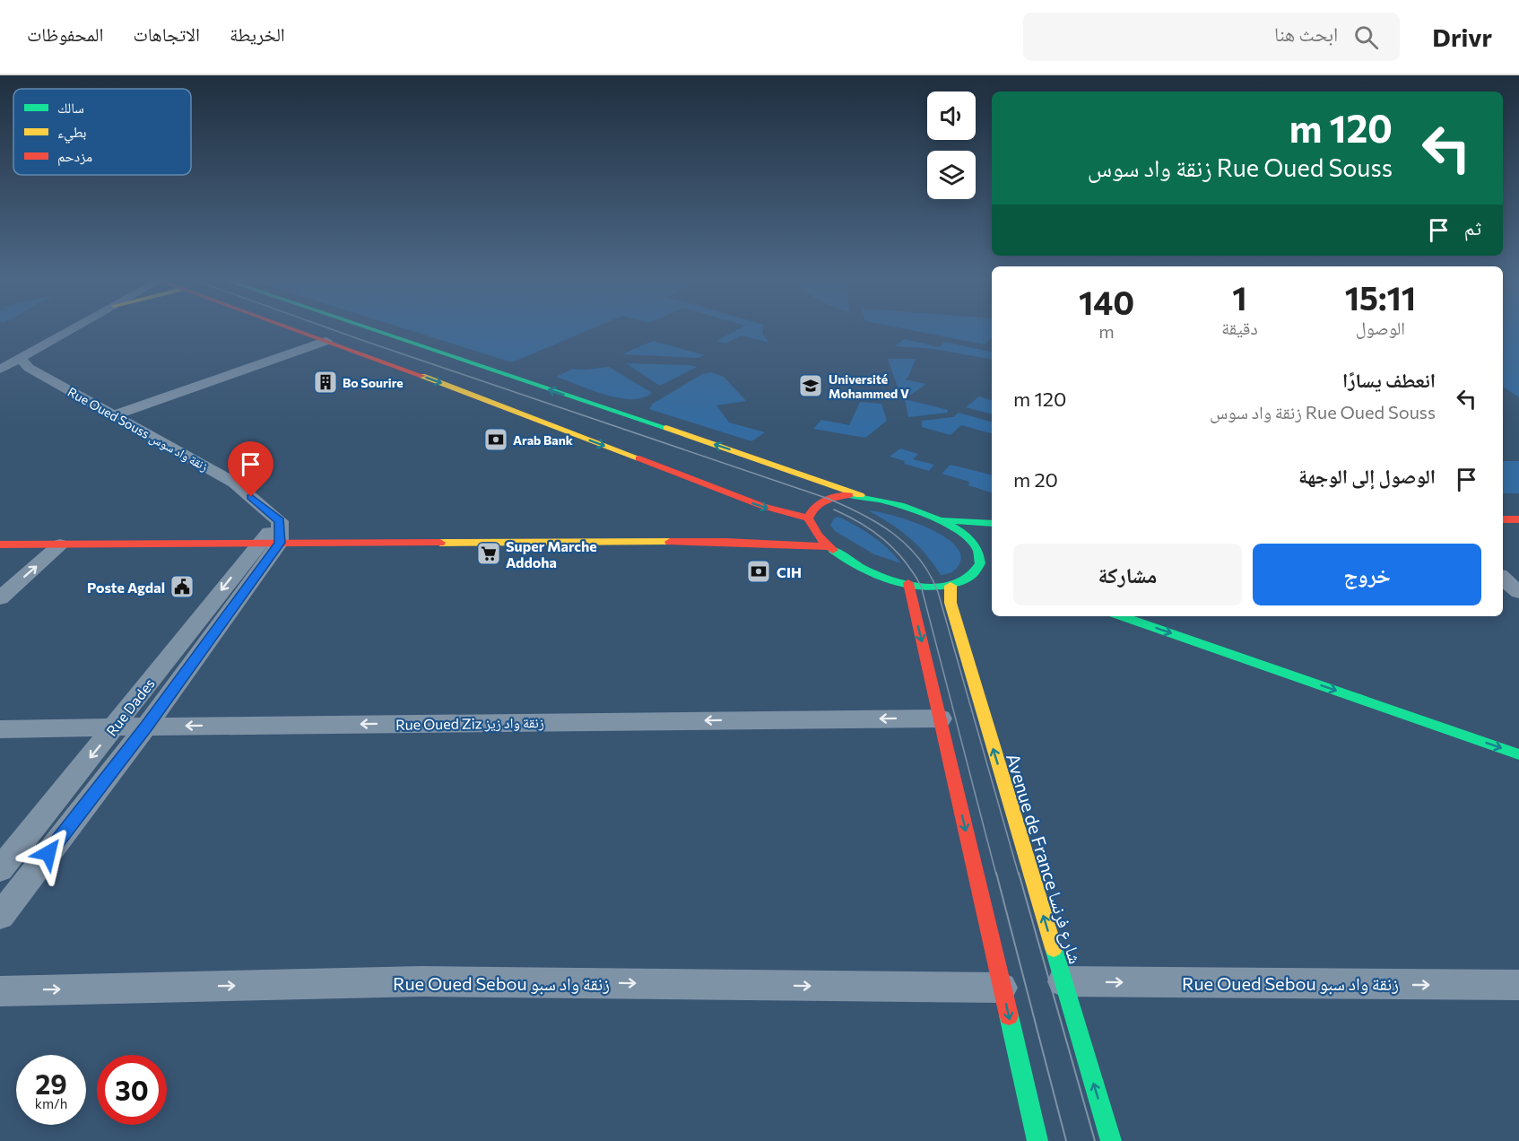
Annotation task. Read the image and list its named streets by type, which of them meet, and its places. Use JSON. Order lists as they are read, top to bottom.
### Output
{
  "streets": {
    "main road": ["Avenue de France شارع فرنسا"],
    "street": [
      "Rue Oued Souss زنقة واد سوس",
      "Rue Dades",
      "Rue Oued Ziz زنقة واد زيز",
      "Rue Oued Sebou زنقة واد سبو"
    ]
  },
  "crossings": [
    ["Rue Oued Souss زنقة واد سوس", "Rue Dades"],
    ["Rue Dades", "Rue Oued Ziz زنقة واد زيز"],
    ["Avenue de France شارع فرنسا", "Rue Oued Sebou زنقة واد سبو"]
  ],
  "one_way": ["Rue Oued Ziz زنقة واد زيز", "Rue Oued Sebou زنقة واد سبو"],
  "places": {
    "building": ["Bo Sourire"],
    "school or university": ["Université Mohammed V"],
    "bank": ["Arab Bank", "CIH"],
    "supermarket": ["Super Marche Addoha"],
    "public building": ["Poste Agdal"]
  },
  "legend": ["سالك", "بطيء", "مزدحم"],
  "page": {
    "header": "Drivr",
    "search": "ابحث هنا",
    "nav": ["الخريطة", "الاتجاهات", "المحفوظات"],
    "turn": ["120 m", "Rue Oued Souss زنقة واد سوس"],
    "then": "ثم",
    "eta": [
      "15:11",
      "الوصول",
      "1",
      "دقيقة",
      "140",
      "m"
    ],
    "list": [
      {
        "name": "انعطف يسارًا",
        "note": "Rue Oued Souss زنقة واد سوس",
        "value": "120 m"
      },
      {
        "name": "الوصول إلى الوجهة",
        "value": "20 m"
      }
    ],
    "buttons": ["خروج", "مشاركة"],
    "speed": "29 km/h",
    "limit": "30"
  }
}
